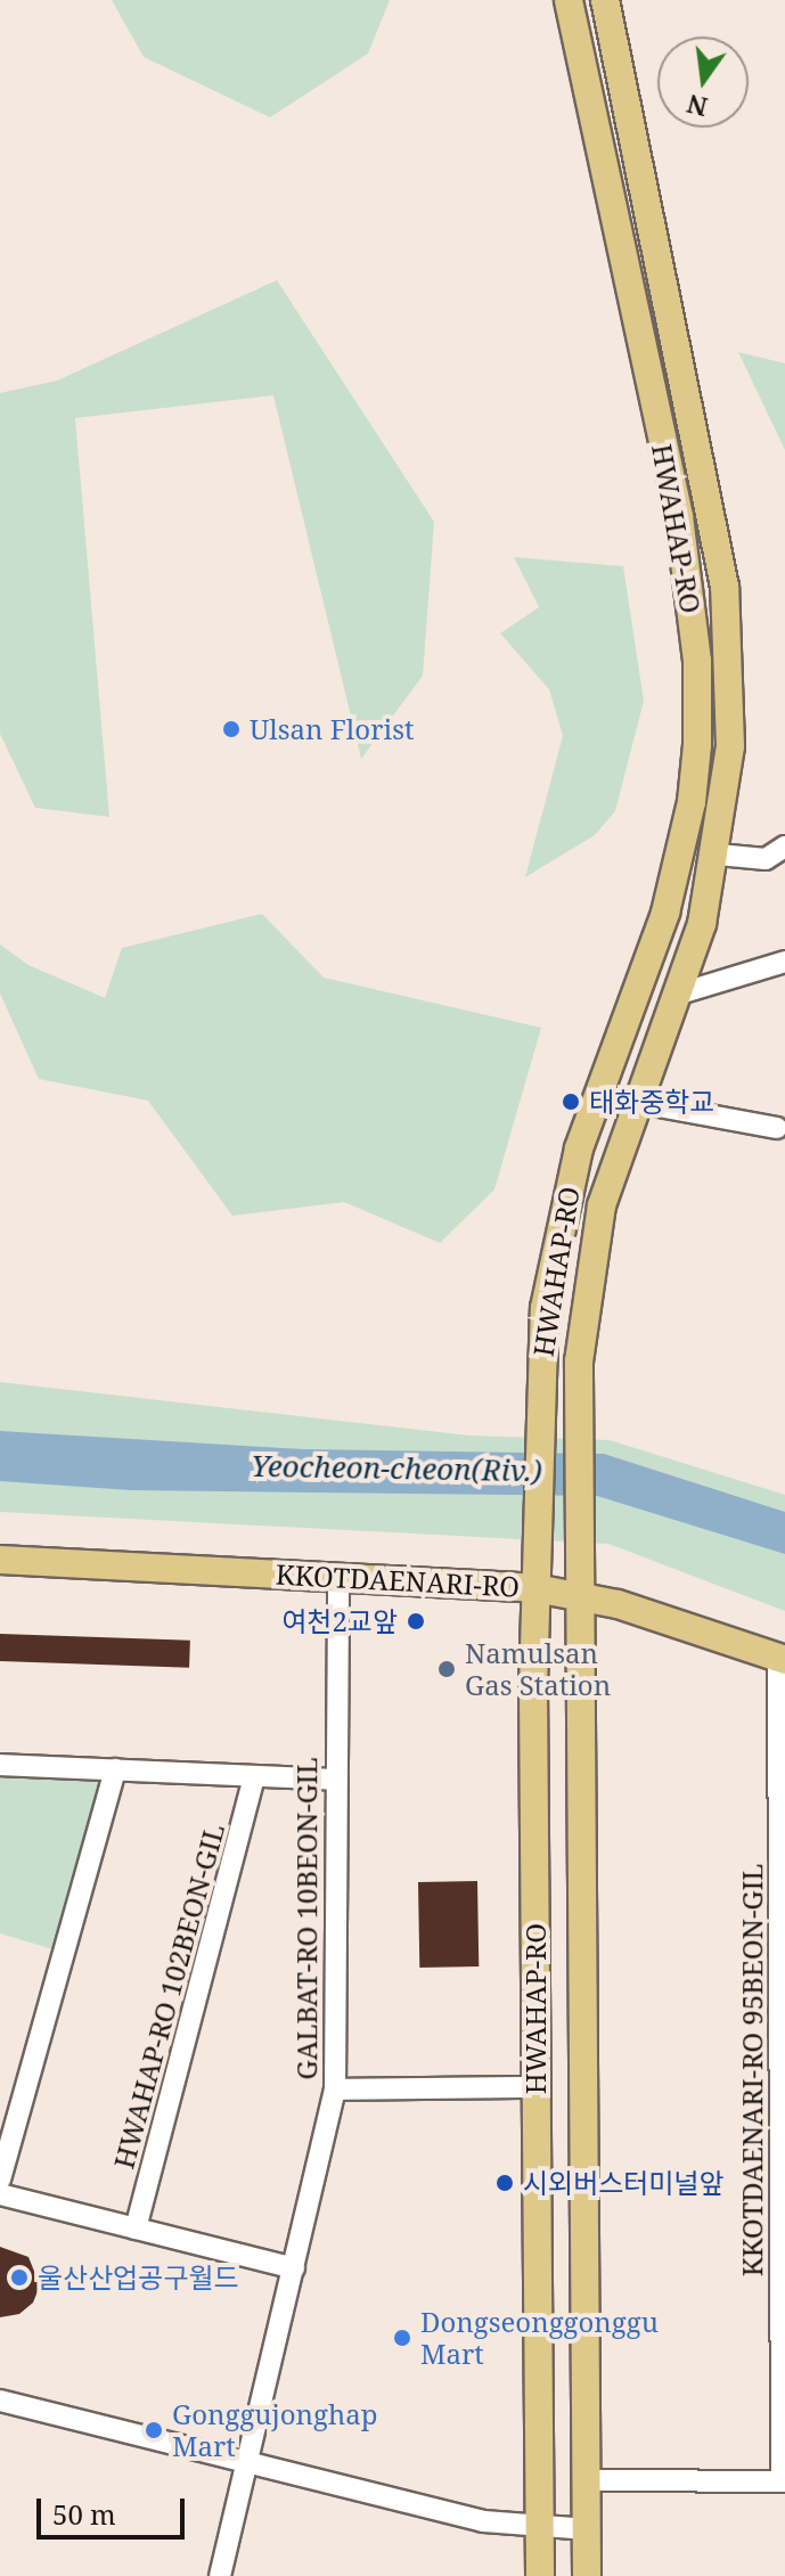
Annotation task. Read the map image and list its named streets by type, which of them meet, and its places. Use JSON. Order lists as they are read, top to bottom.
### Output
{
  "streets": {
    "main road": ["HWAHAP-RO", "KKOTDAENARI-RO"],
    "street": ["GALBAT-RO 10BEON-GIL", "HWAHAP-RO 102BEON-GIL", "KKOTDAENARI-RO 95BEON-GIL"]
  },
  "crossings": [
    ["HWAHAP-RO", "KKOTDAENARI-RO"],
    ["KKOTDAENARI-RO", "GALBAT-RO 10BEON-GIL"],
    ["KKOTDAENARI-RO", "KKOTDAENARI-RO 95BEON-GIL"]
  ],
  "water": ["Yeocheon-cheon(Riv.)"],
  "places": [
    "Ulsan Florist",
    "태화중학교",
    "여천2교앞",
    "Namulsan Gas Station",
    "시외버스터미널앞",
    "울산산업공구월드",
    "Dongseonggonggu Mart",
    "Gonggujonghap Mart"
  ],
  "scale_bar": "50 m",
  "north": "bottom"
}
